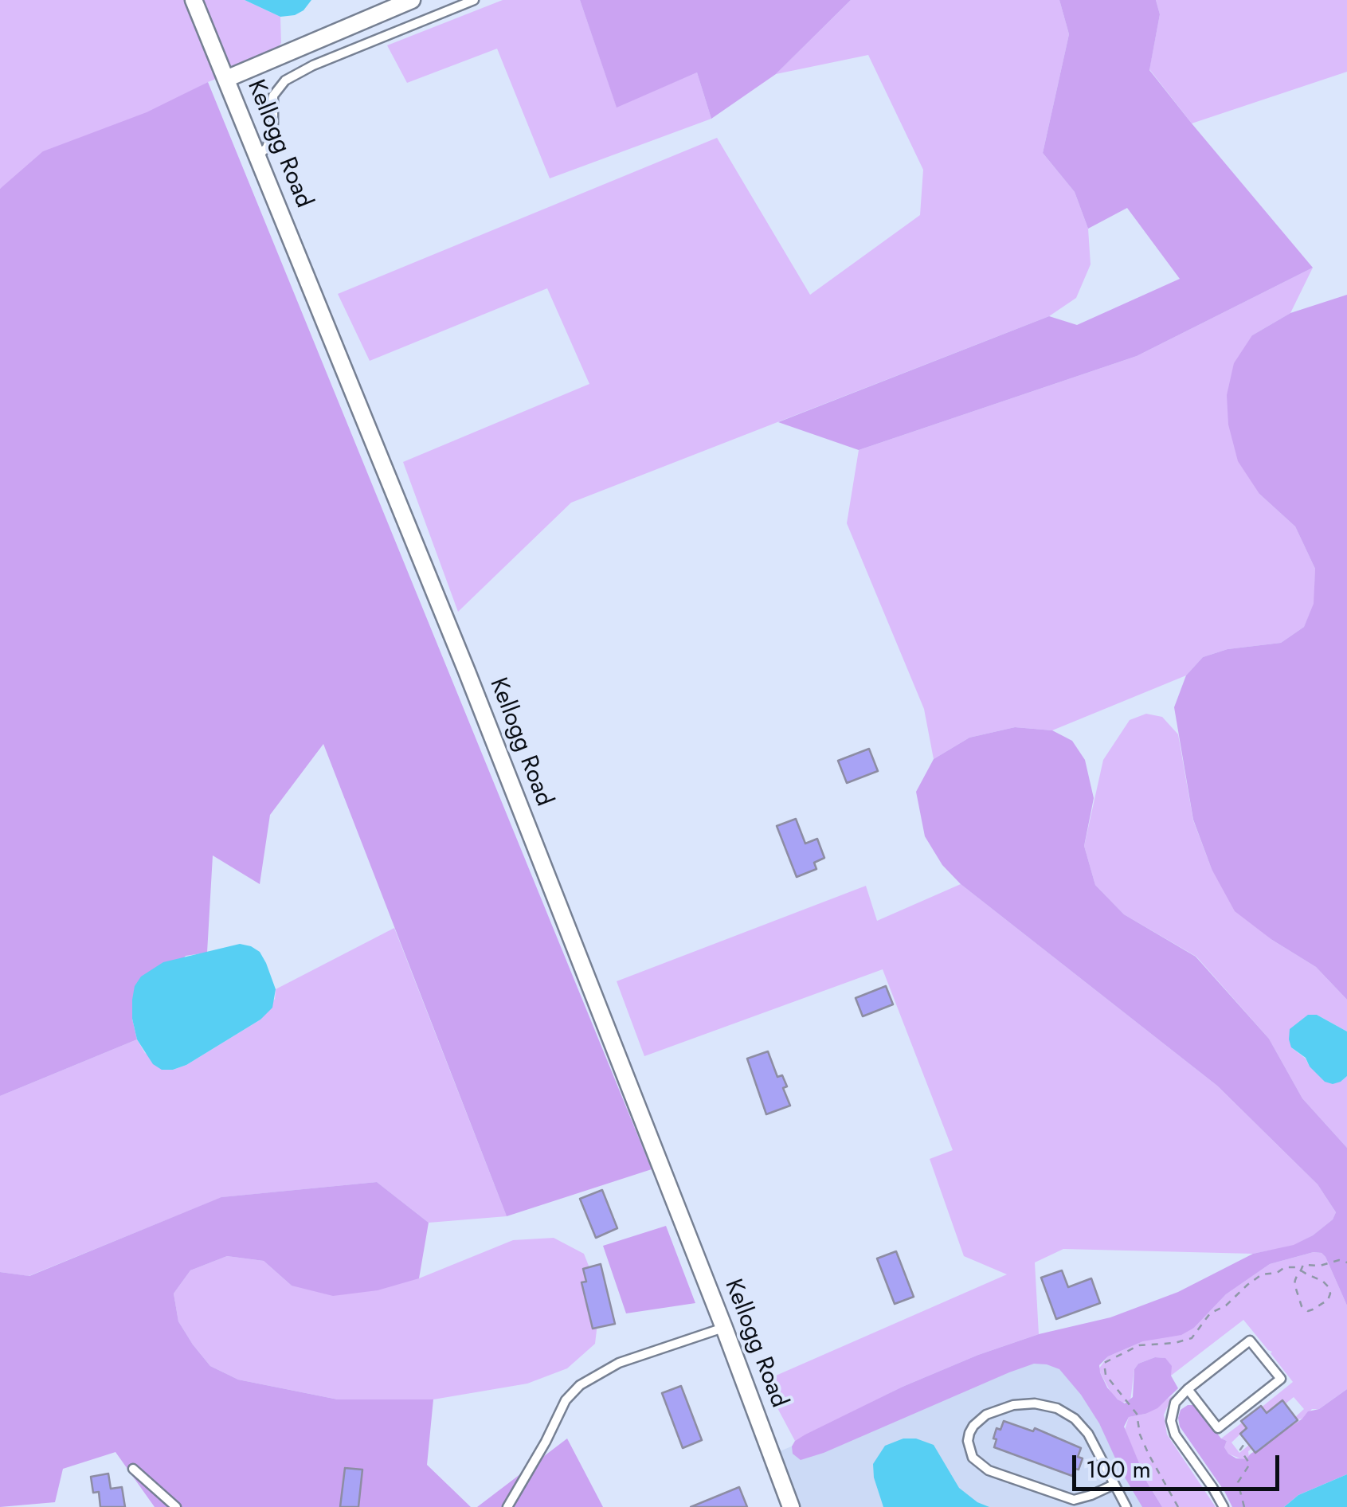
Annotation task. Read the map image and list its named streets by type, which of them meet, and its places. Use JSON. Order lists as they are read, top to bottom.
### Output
{
  "streets": {
    "street": ["Kellogg Road"]
  },
  "scale_bar": "100 m"
}
